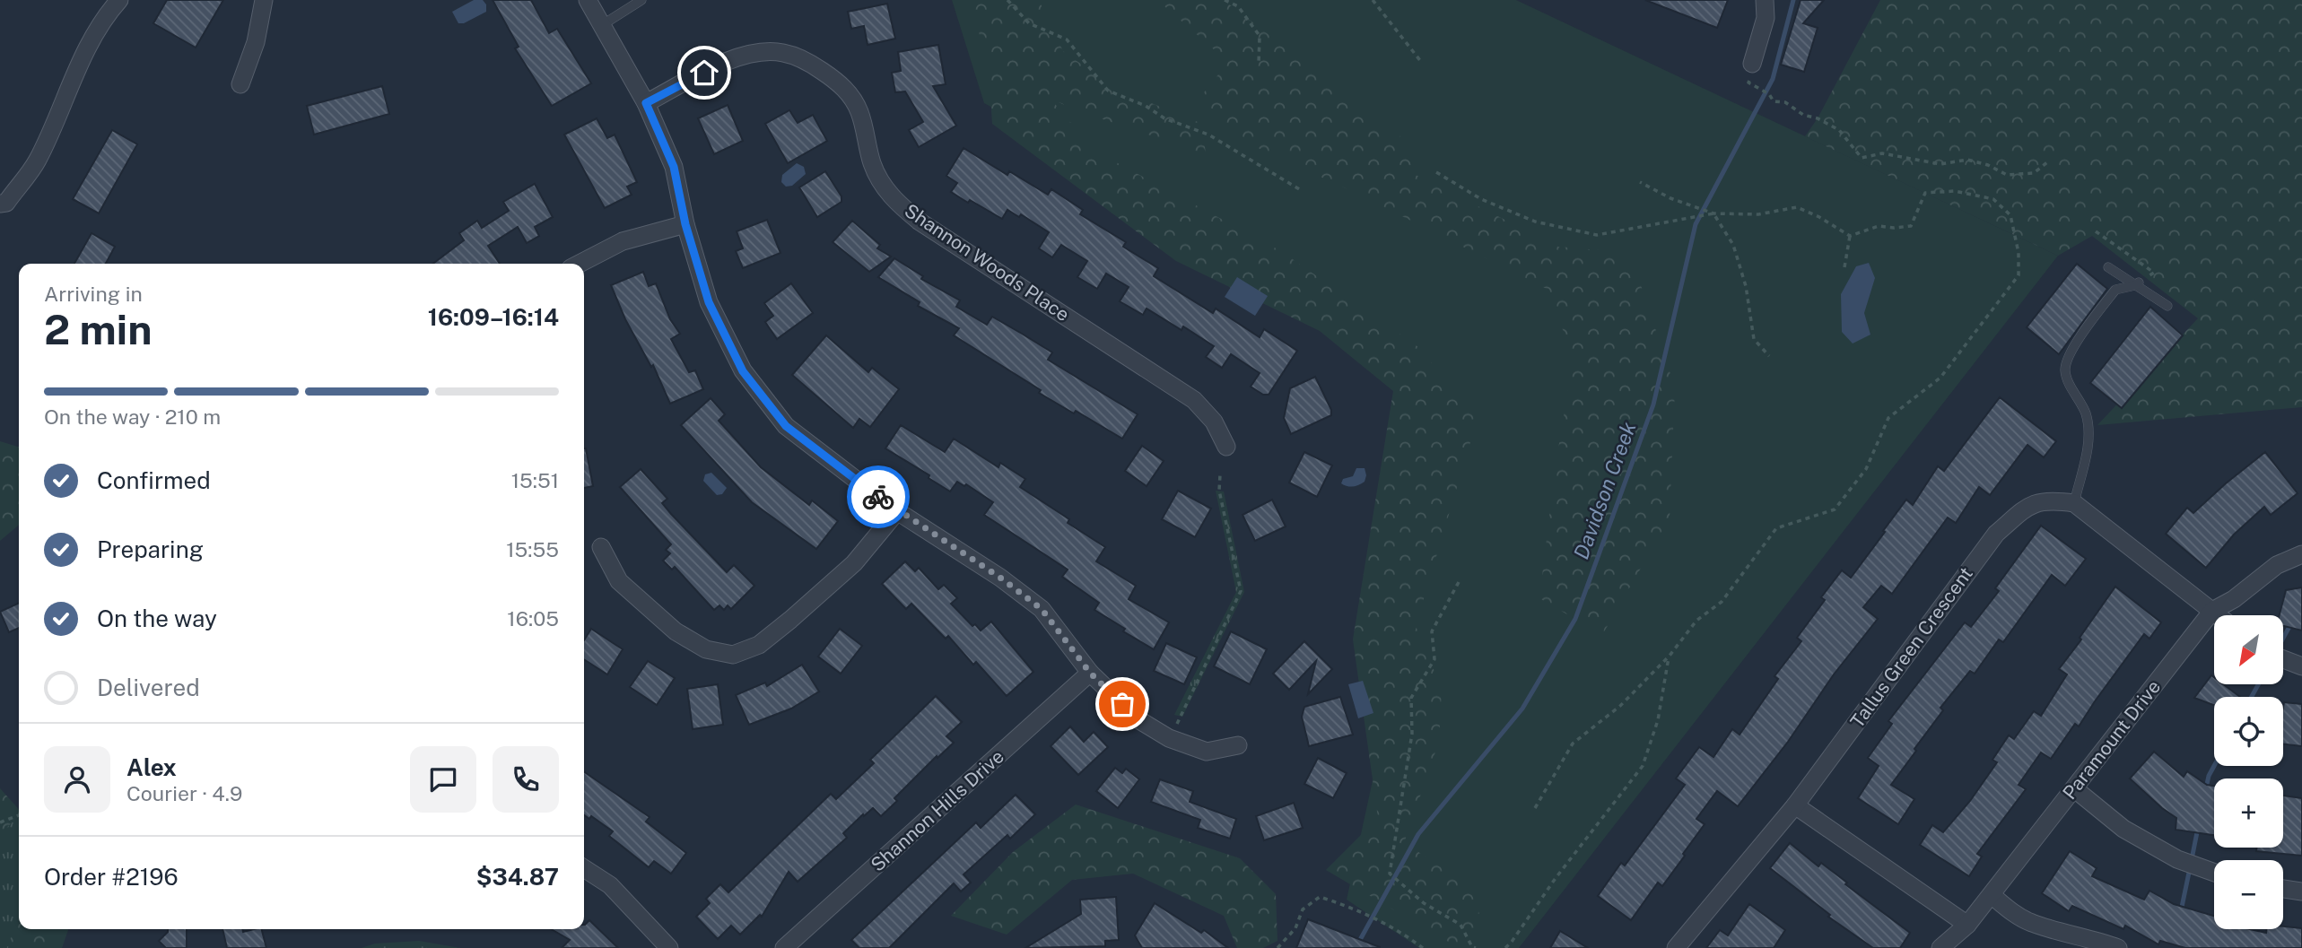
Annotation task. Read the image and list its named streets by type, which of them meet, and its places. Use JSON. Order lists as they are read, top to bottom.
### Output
{
  "streets": {
    "street": [
      "Shannon Woods Place",
      "Tallus Green Crescent",
      "Paramount Drive",
      "Shannon Hills Drive"
    ]
  },
  "water": ["Davidson Creek"],
  "north": "bottom left",
  "page": {
    "heading": ["2 min", "Arriving in", "16:09–16:14"],
    "panel": [
      "Alex",
      "Courier · 4.9",
      "Order #2196",
      "$34.87"
    ],
    "bar": "On the way · 210 m",
    "list": [
      ["Confirmed", "15:51"],
      ["Preparing", "15:55"],
      ["On the way", "16:05"],
      "Delivered"
    ],
    "map_buttons": ["+", "−"]
  }
}
